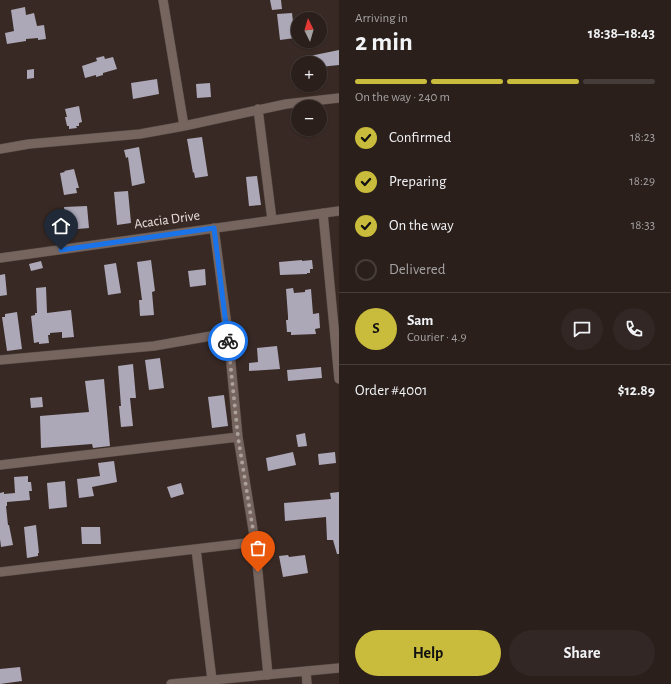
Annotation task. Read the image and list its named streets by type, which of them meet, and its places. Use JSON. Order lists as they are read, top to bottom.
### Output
{
  "streets": {
    "street": ["Acacia Drive"]
  },
  "north": "top",
  "page": {
    "heading": ["2 min", "Arriving in", "18:38–18:43"],
    "panel": [
      "Sam",
      "Courier · 4.9",
      "Order #4001",
      "$12.89"
    ],
    "map_buttons": ["+", "−"],
    "bar": "On the way · 240 m",
    "list": [
      ["Confirmed", "18:23"],
      ["Preparing", "18:29"],
      ["On the way", "18:33"],
      "Delivered"
    ],
    "round": "S",
    "buttons": ["Help", "Share"]
  }
}
